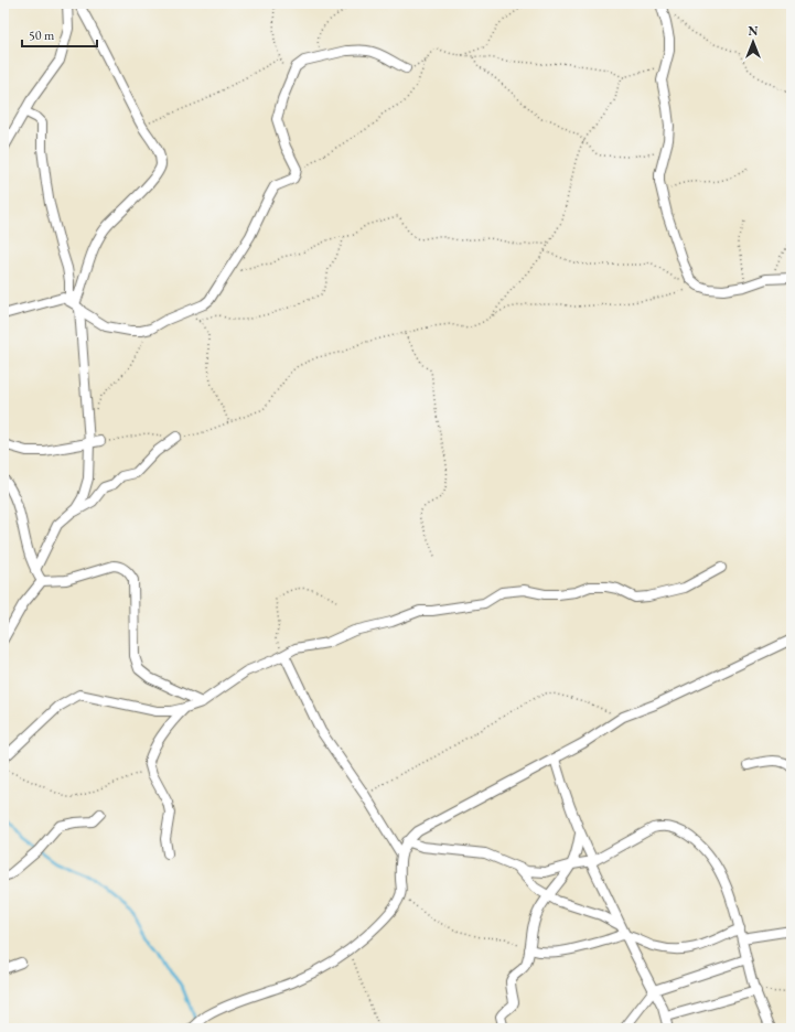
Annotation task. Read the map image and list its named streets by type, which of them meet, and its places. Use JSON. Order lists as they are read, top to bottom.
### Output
{
  "scale_bar": "50 m",
  "north": "top"
}
